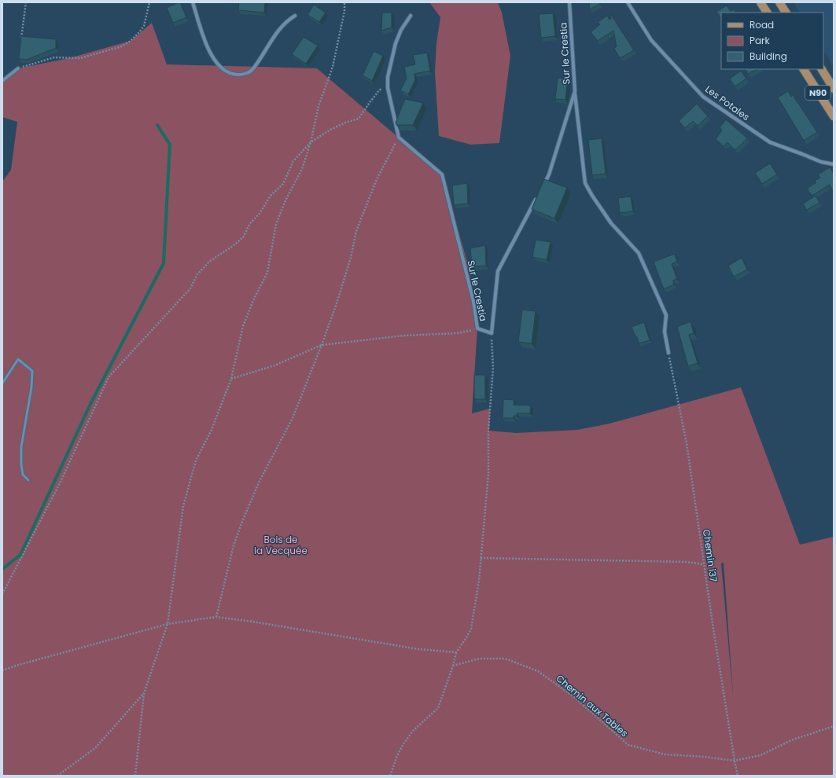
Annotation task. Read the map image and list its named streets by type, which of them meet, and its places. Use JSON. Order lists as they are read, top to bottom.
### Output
{
  "streets": {
    "main road": ["N90"],
    "street": ["Sur le Crestia", "Les Potales"],
    "path": ["Chemin i37", "Chemin aux Tables"]
  },
  "crossings": [
    ["Chemin i37", "Chemin aux Tables"]
  ],
  "parks": ["Bois de la Vecquée"],
  "legend": ["Road", "Park", "Building"]
}
